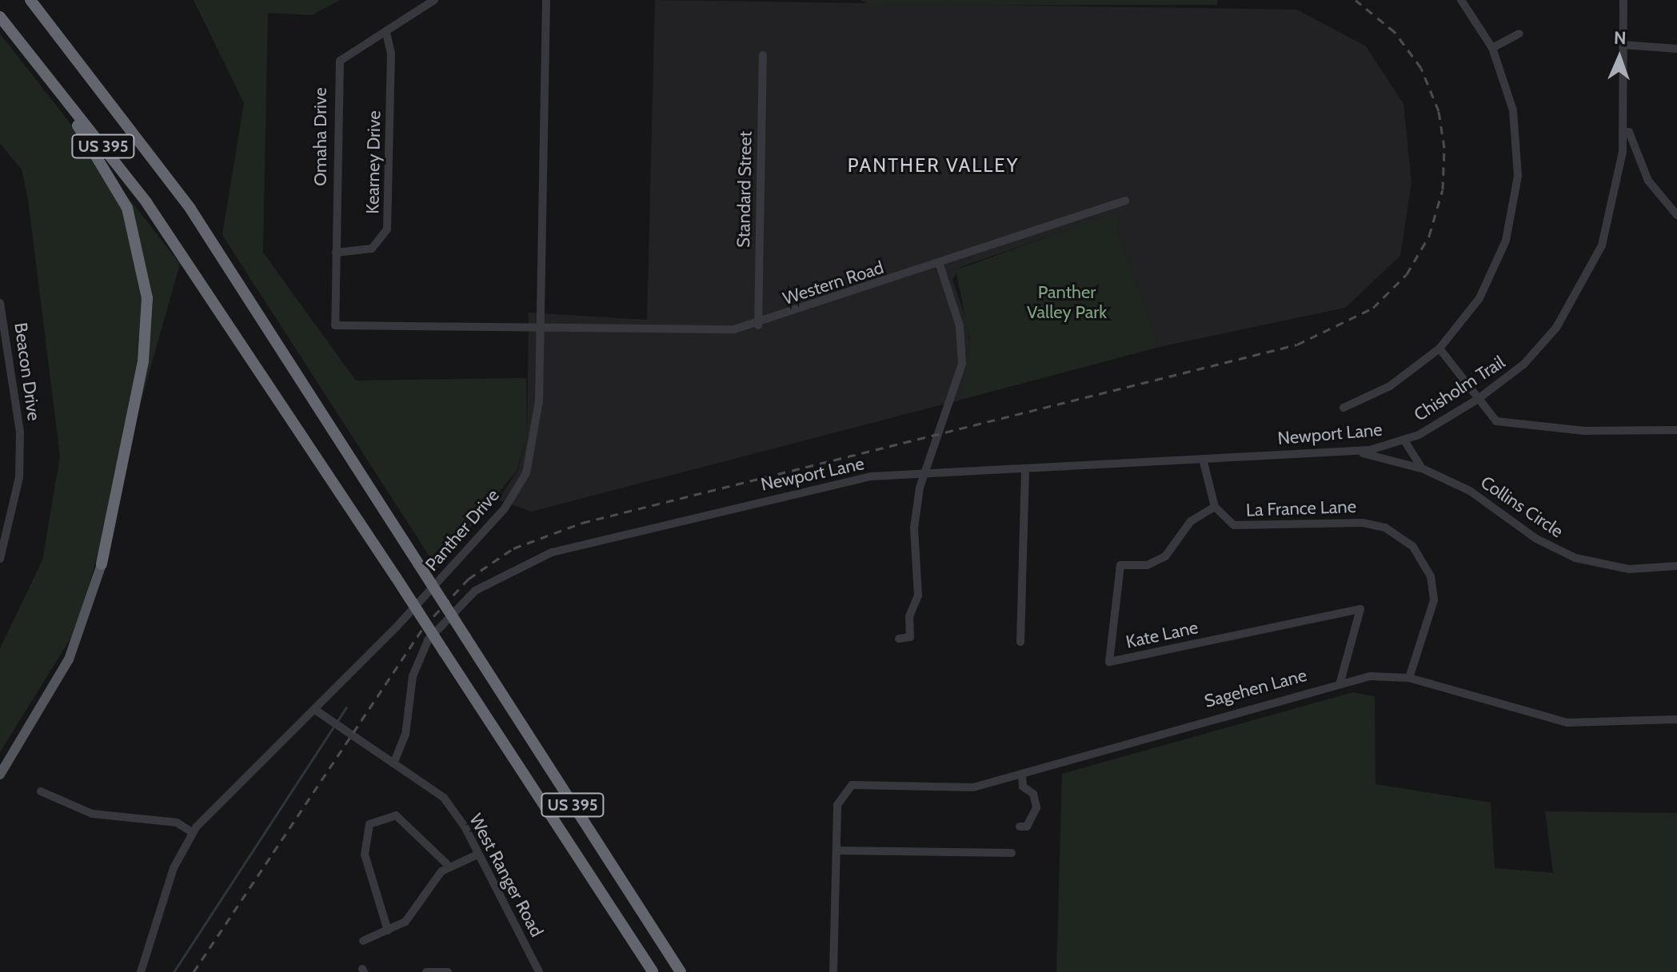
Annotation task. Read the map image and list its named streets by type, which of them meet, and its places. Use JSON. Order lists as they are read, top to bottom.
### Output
{
  "streets": {
    "highway": ["US 395"],
    "street": [
      "Omaha Drive",
      "Kearney Drive",
      "Standard Street",
      "Western Road",
      "Beacon Drive",
      "Chisholm Trail",
      "Newport Lane",
      "Collins Circle",
      "La France Lane",
      "Panther Drive",
      "Kate Lane",
      "Sagehen Lane",
      "West Ranger Road"
    ]
  },
  "crossings": [
    ["Omaha Drive", "Kearney Drive"],
    ["Omaha Drive", "Western Road"],
    ["Standard Street", "Western Road"],
    ["Western Road", "Panther Drive"],
    ["Chisholm Trail", "Newport Lane"],
    ["Newport Lane", "Collins Circle"],
    ["Newport Lane", "West Ranger Road"],
    ["La France Lane", "Kate Lane"],
    ["La France Lane", "Sagehen Lane"],
    ["Panther Drive", "West Ranger Road"],
    ["Kate Lane", "Sagehen Lane"]
  ],
  "districts": ["PANTHER VALLEY"],
  "parks": ["Panther Valley Park"],
  "north": "top"
}
